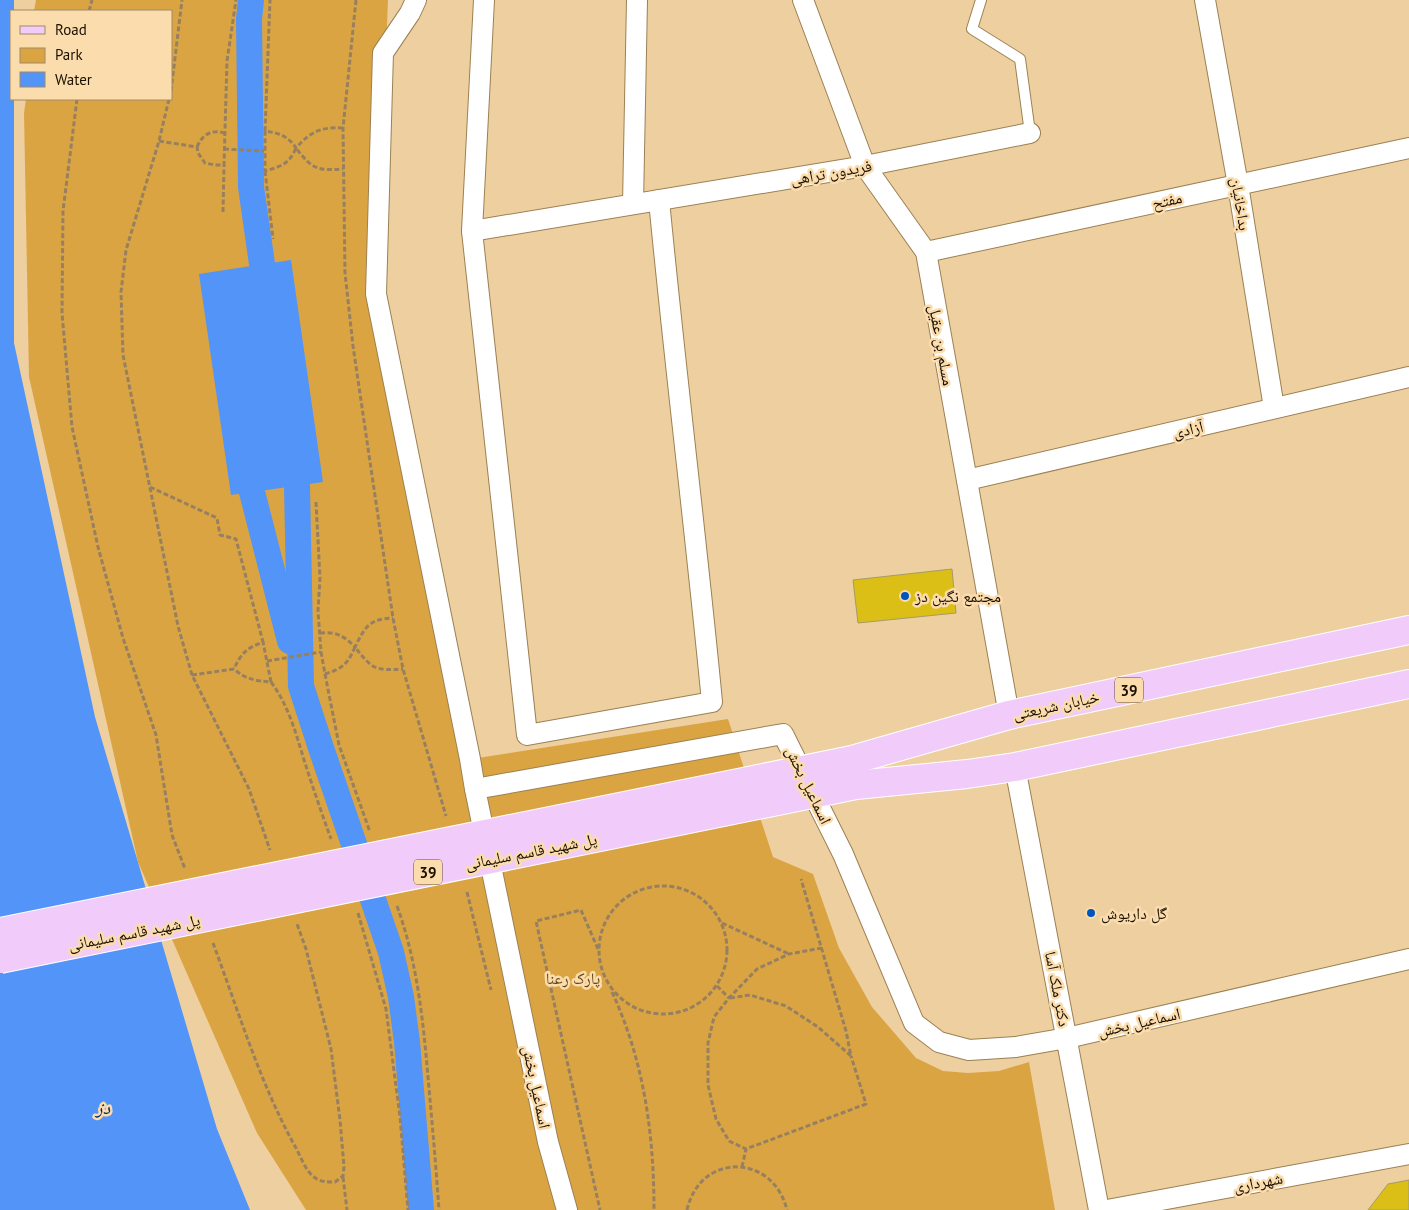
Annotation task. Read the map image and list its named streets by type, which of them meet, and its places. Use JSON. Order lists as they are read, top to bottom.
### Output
{
  "streets": {
    "main road": ["39", "خیابان شریعتی", "پل شهید قاسم سلیمانی"],
    "street": [
      "فریدون تراهی",
      "مفتح",
      "بداخانیان",
      "مسلم بن عقیل",
      "آزادی",
      "اسماعیل بخش",
      "دکتر ملک آسا",
      "شهرداری"
    ]
  },
  "crossings": [
    ["فریدون تراهی", "مسلم بن عقیل"],
    ["مفتح", "بداخانیان"],
    ["مفتح", "مسلم بن عقیل"],
    ["بداخانیان", "آزادی"],
    ["مسلم بن عقیل", "آزادی"],
    ["مسلم بن عقیل", "خیابان شریعتی"],
    ["39", "خیابان شریعتی"],
    ["39", "پل شهید قاسم سلیمانی"],
    ["39", "دکتر ملک آسا"],
    ["خیابان شریعتی", "پل شهید قاسم سلیمانی"],
    ["اسماعیل بخش", "دکتر ملک آسا"]
  ],
  "water": ["دز"],
  "parks": ["پارک رعنا"],
  "places": ["مجتمع نگین دز", "گل داریوش"],
  "legend": ["Road", "Park", "Water"]
}
